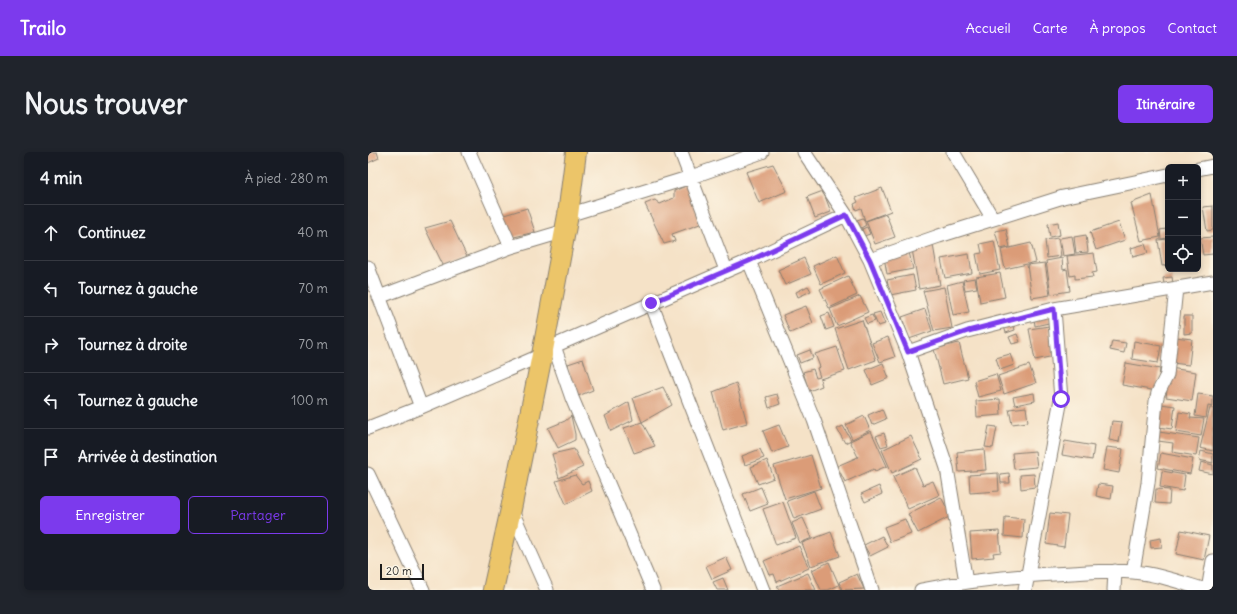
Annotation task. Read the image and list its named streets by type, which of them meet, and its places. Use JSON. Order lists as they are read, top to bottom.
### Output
{
  "scale_bar": "20 m",
  "page": {
    "header": "Trailo",
    "nav": [
      "Accueil",
      "Carte",
      "À propos",
      "Contact"
    ],
    "buttons": [
      "Itinéraire",
      ["Enregistrer", "Partager"]
    ],
    "title": "Nous trouver",
    "heading": ["4 min", "À pied · 280 m"],
    "map_buttons": ["+", "−"],
    "list": [
      ["Continuez", "40 m"],
      ["Tournez à gauche", "70 m"],
      ["Tournez à droite", "70 m"],
      ["Tournez à gauche", "100 m"],
      "Arrivée à destination"
    ],
    "scale": "20 m"
  }
}
